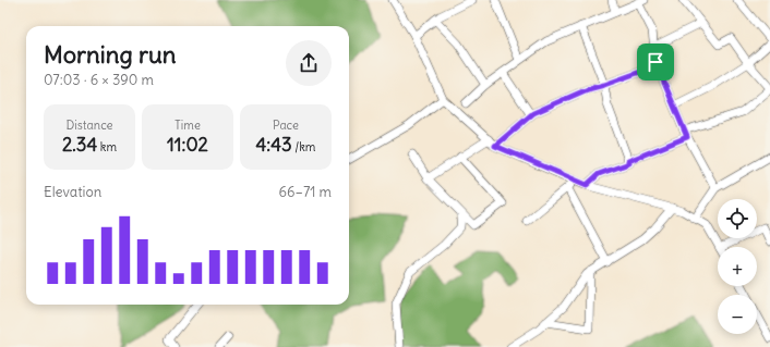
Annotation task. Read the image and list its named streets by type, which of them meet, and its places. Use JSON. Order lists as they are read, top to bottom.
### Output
{
  "page": {
    "heading": ["Morning run", "07:03 · 6 × 390 m"],
    "stats": [
      ["Distance", "2.34 km"],
      ["Time", "11:02"],
      ["Pace", "4:43 /km"]
    ],
    "chart": ["Elevation", "66–71 m"],
    "map_buttons": ["+", "−"]
  }
}
